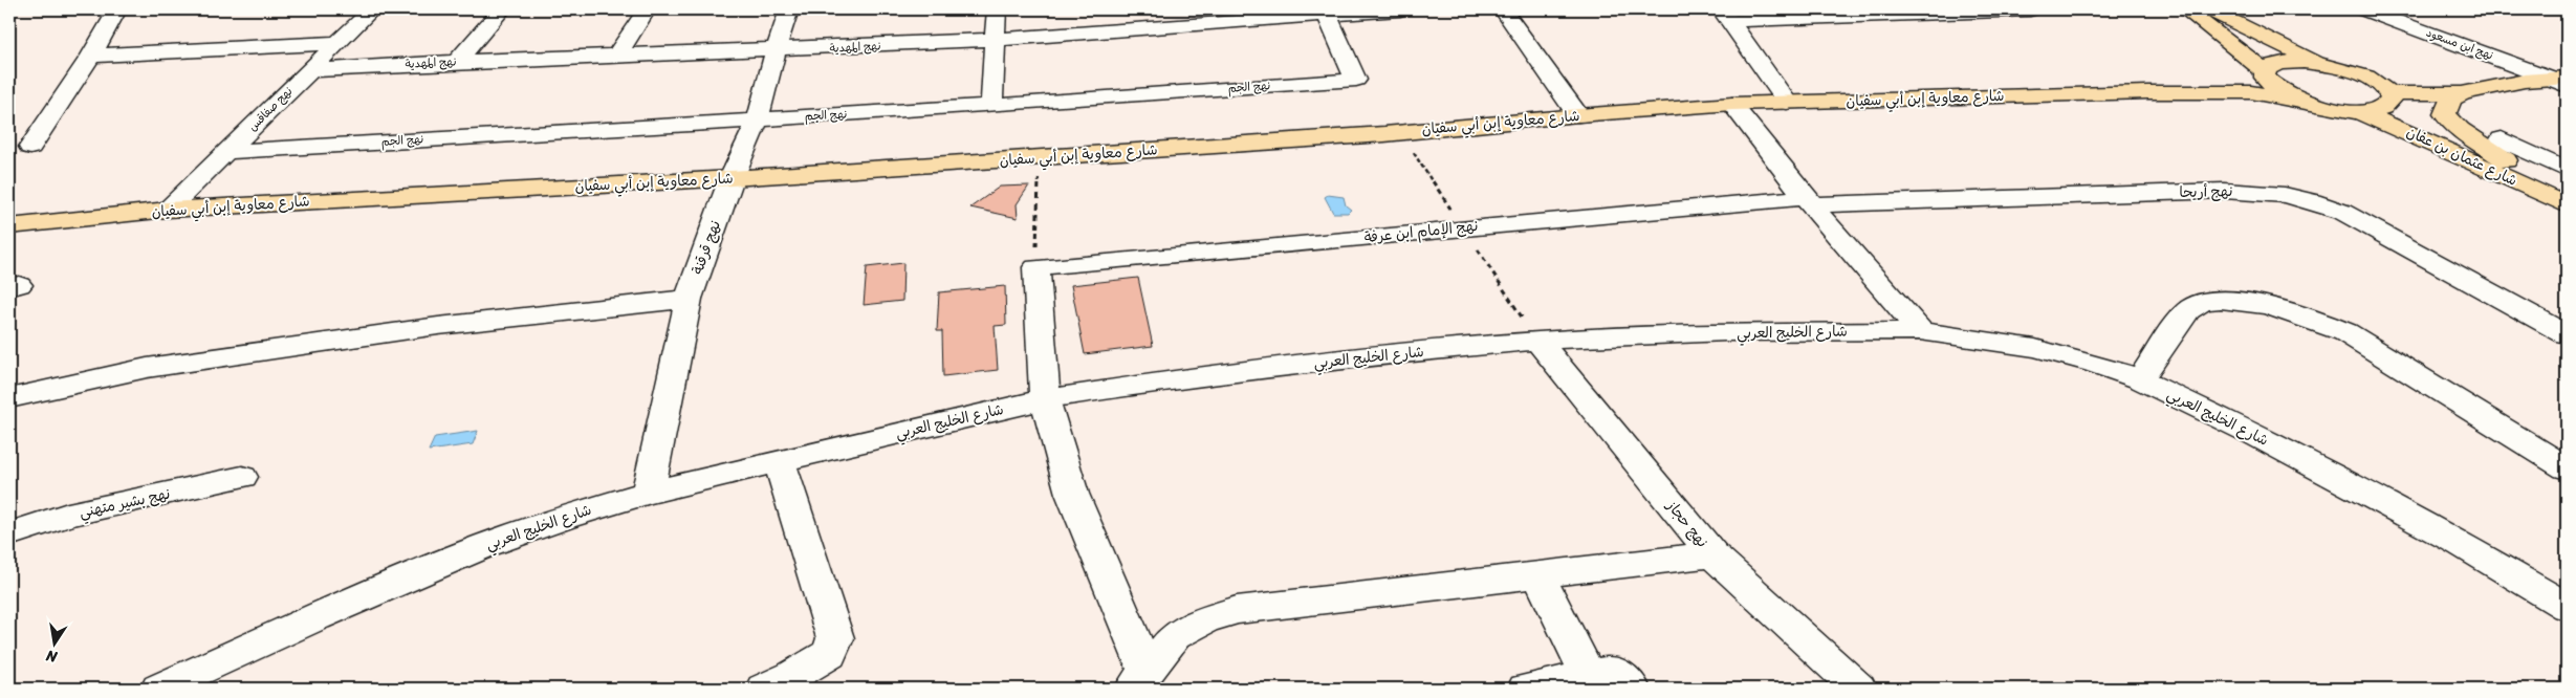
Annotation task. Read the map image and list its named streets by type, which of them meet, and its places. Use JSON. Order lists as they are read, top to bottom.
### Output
{
  "streets": {
    "main road": ["شارع معاوية إبن أبي سفيان", "شارع عثمان بن عفان"],
    "street": [
      "نهج ابن مسعود",
      "نهج المهدية",
      "نهج الجم",
      "نهج صفاقس",
      "نهج أريحا",
      "نهج الإمام ابن عرفة",
      "نهج قرقنة",
      "شارع الخليج العربي",
      "نهج بشير متهني",
      "نهج حجاز"
    ]
  },
  "crossings": [
    ["نهج المهدية", "نهج الجم"],
    ["نهج المهدية", "نهج صفاقس"],
    ["نهج المهدية", "نهج قرقنة"],
    ["نهج الجم", "نهج صفاقس"],
    ["نهج الجم", "نهج قرقنة"],
    ["شارع معاوية إبن أبي سفيان", "نهج صفاقس"],
    ["شارع معاوية إبن أبي سفيان", "شارع عثمان بن عفان"],
    ["شارع معاوية إبن أبي سفيان", "نهج قرقنة"],
    ["نهج أريحا", "نهج الإمام ابن عرفة"],
    ["نهج قرقنة", "شارع الخليج العربي"],
    ["شارع الخليج العربي", "نهج حجاز"]
  ],
  "north": "bottom"
}
